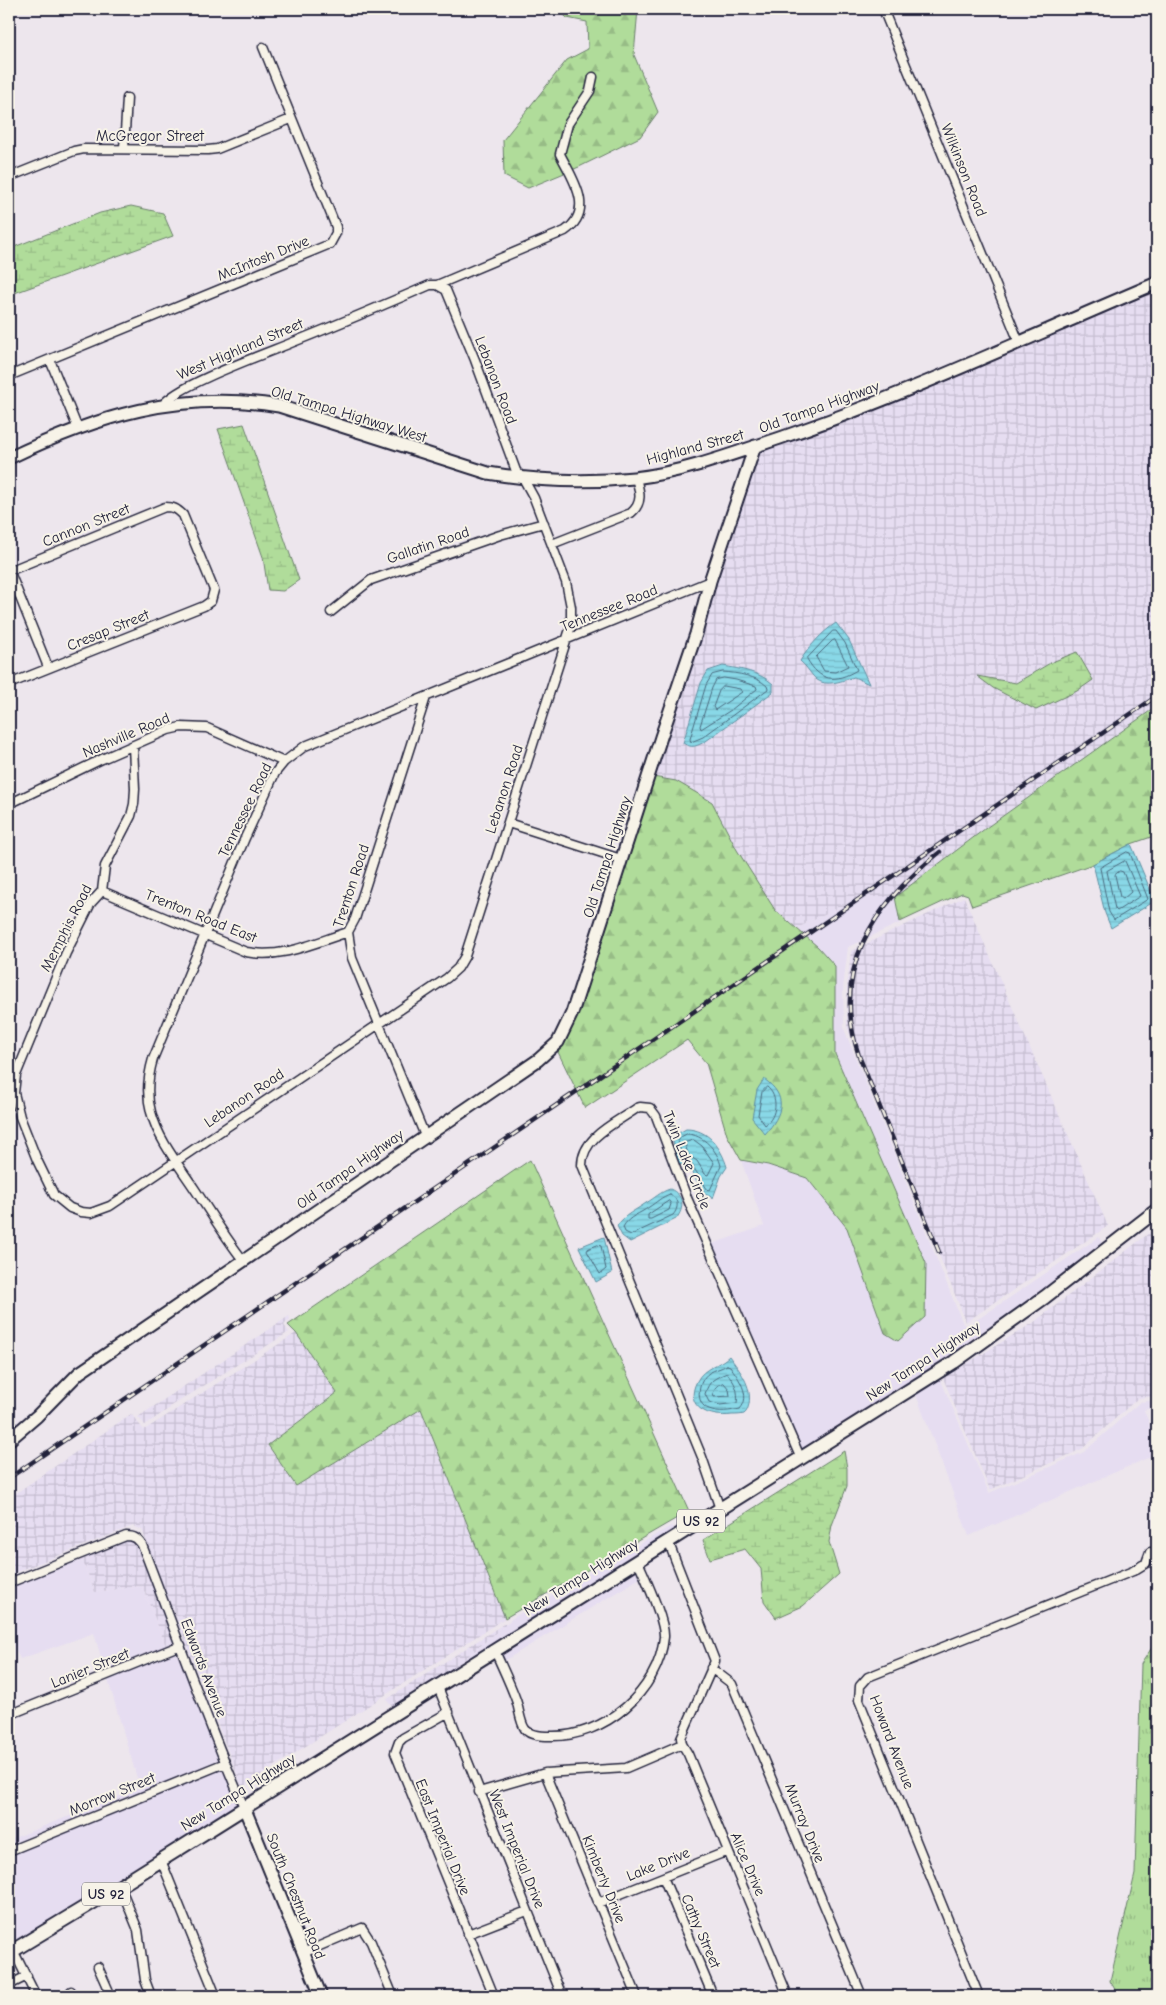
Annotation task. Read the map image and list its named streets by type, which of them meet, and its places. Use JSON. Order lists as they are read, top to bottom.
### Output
{
  "streets": {
    "main road": [
      "West Highland Street",
      "Old Tampa Highway",
      "Old Tampa Highway West",
      "Highland Street",
      "New Tampa Highway",
      "US 92",
      "South Chestnut Road"
    ],
    "street": [
      "McGregor Street",
      "Wilkinson Road",
      "McIntosh Drive",
      "Lebanon Road",
      "Cannon Street",
      "Gallatin Road",
      "Tennessee Road",
      "Cresap Street",
      "Nashville Road",
      "Trenton Road",
      "Trenton Road East",
      "Memphis Road",
      "Twin Lake Circle",
      "Lanier Street",
      "Edwards Avenue",
      "Howard Avenue",
      "Morrow Street",
      "Murray Drive",
      "East Imperial Drive",
      "West Imperial Drive",
      "Lake Drive",
      "Alice Drive",
      "Kimberly Drive",
      "Cathy Street"
    ]
  },
  "crossings": [
    ["McGregor Street", "McIntosh Drive"],
    ["Wilkinson Road", "Old Tampa Highway"],
    ["West Highland Street", "Lebanon Road"],
    ["West Highland Street", "Old Tampa Highway West"],
    ["Lebanon Road", "Old Tampa Highway West"],
    ["Lebanon Road", "Highland Street"],
    ["Lebanon Road", "Gallatin Road"],
    ["Lebanon Road", "Tennessee Road"],
    ["Lebanon Road", "Trenton Road"],
    ["Old Tampa Highway", "Highland Street"],
    ["Old Tampa Highway", "Tennessee Road"],
    ["Old Tampa Highway", "Trenton Road"],
    ["Old Tampa Highway West", "Highland Street"],
    ["Cannon Street", "Cresap Street"],
    ["Tennessee Road", "Nashville Road"],
    ["Tennessee Road", "Trenton Road"],
    ["Tennessee Road", "Trenton Road East"],
    ["Nashville Road", "Memphis Road"],
    ["Trenton Road", "Trenton Road East"],
    ["Trenton Road East", "Memphis Road"],
    ["Twin Lake Circle", "New Tampa Highway"],
    ["New Tampa Highway", "Edwards Avenue"],
    ["New Tampa Highway", "West Imperial Drive"],
    ["New Tampa Highway", "South Chestnut Road"],
    ["Lanier Street", "Edwards Avenue"],
    ["Edwards Avenue", "Morrow Street"],
    ["Edwards Avenue", "South Chestnut Road"],
    ["East Imperial Drive", "West Imperial Drive"],
    ["Lake Drive", "Alice Drive"],
    ["Lake Drive", "Kimberly Drive"],
    ["Lake Drive", "Cathy Street"]
  ]
}
